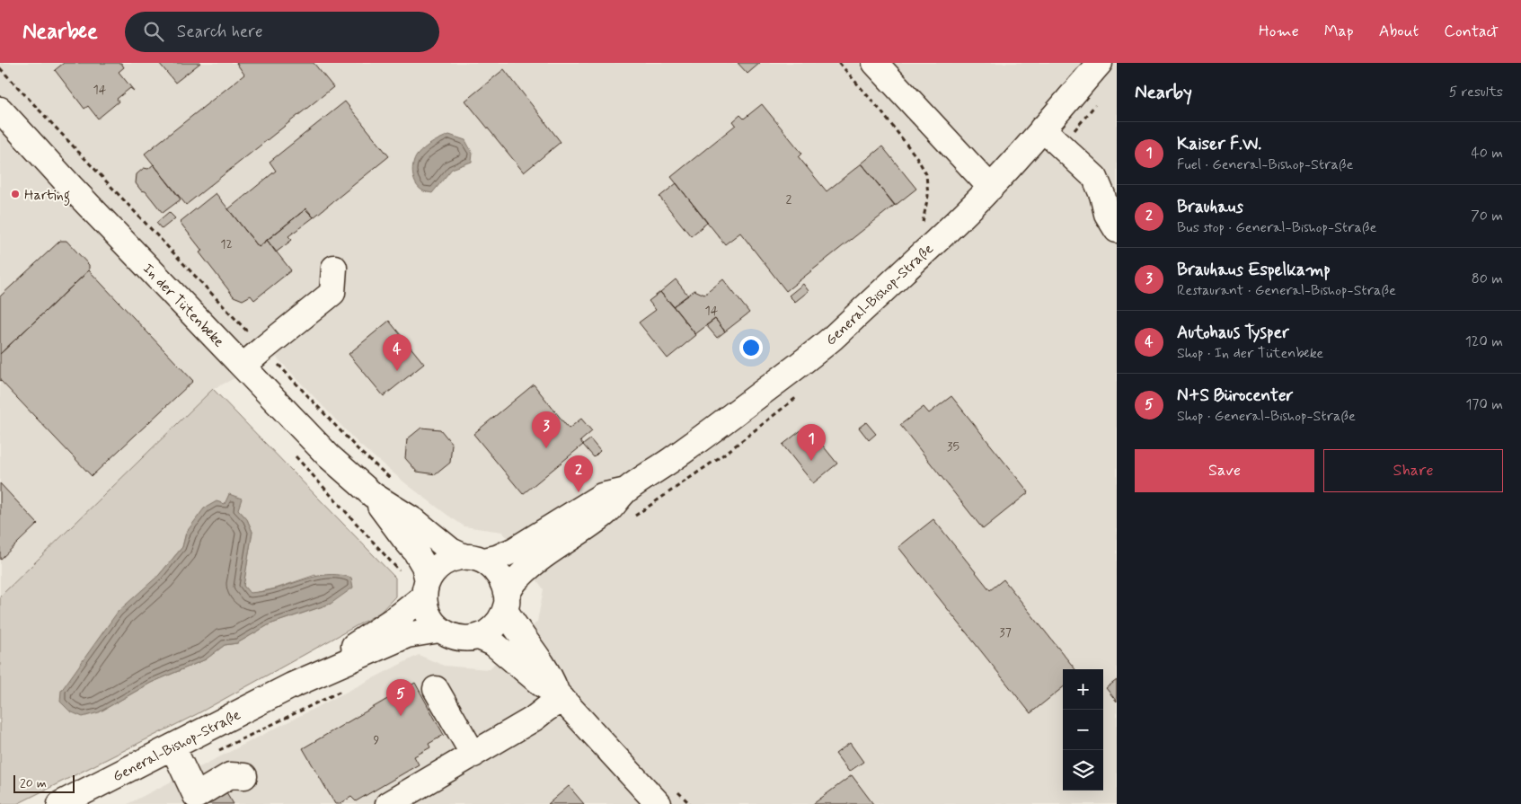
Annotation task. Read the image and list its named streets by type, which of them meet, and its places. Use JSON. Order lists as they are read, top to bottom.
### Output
{
  "streets": {
    "street": ["General-Bishop-Straße", "In der Tütenbeke"]
  },
  "crossings": [
    ["General-Bishop-Straße", "In der Tütenbeke"]
  ],
  "places": ["Harting"],
  "house_numbers": [
    "14",
    "2",
    "12",
    "14",
    "35",
    "37",
    "9"
  ],
  "scale_bar": "20 m",
  "page": {
    "header": "Nearbee",
    "search": "Search here",
    "nav": [
      "Home",
      "Map",
      "About",
      "Contact"
    ],
    "heading": ["Nearby", "5 results"],
    "list": [
      {
        "mark": "1",
        "name": "Kaiser F.W.",
        "note": "Fuel · General-Bishop-Straße",
        "value": "40 m"
      },
      {
        "mark": "2",
        "name": "Brauhaus",
        "note": "Bus stop · General-Bishop-Straße",
        "value": "70 m"
      },
      {
        "mark": "3",
        "name": "Brauhaus Espelkamp",
        "note": "Restaurant · General-Bishop-Straße",
        "value": "80 m"
      },
      {
        "mark": "4",
        "name": "Autohaus Tysper",
        "note": "Shop · In der Tütenbeke",
        "value": "120 m"
      },
      {
        "mark": "5",
        "name": "N+S Bürocenter",
        "note": "Shop · General-Bishop-Straße",
        "value": "170 m"
      }
    ],
    "pins": [
      "4",
      "3",
      "1",
      "2",
      "5"
    ],
    "buttons": ["Save", "Share"],
    "map_buttons": ["+", "−"],
    "scale": "20 m"
  }
}
